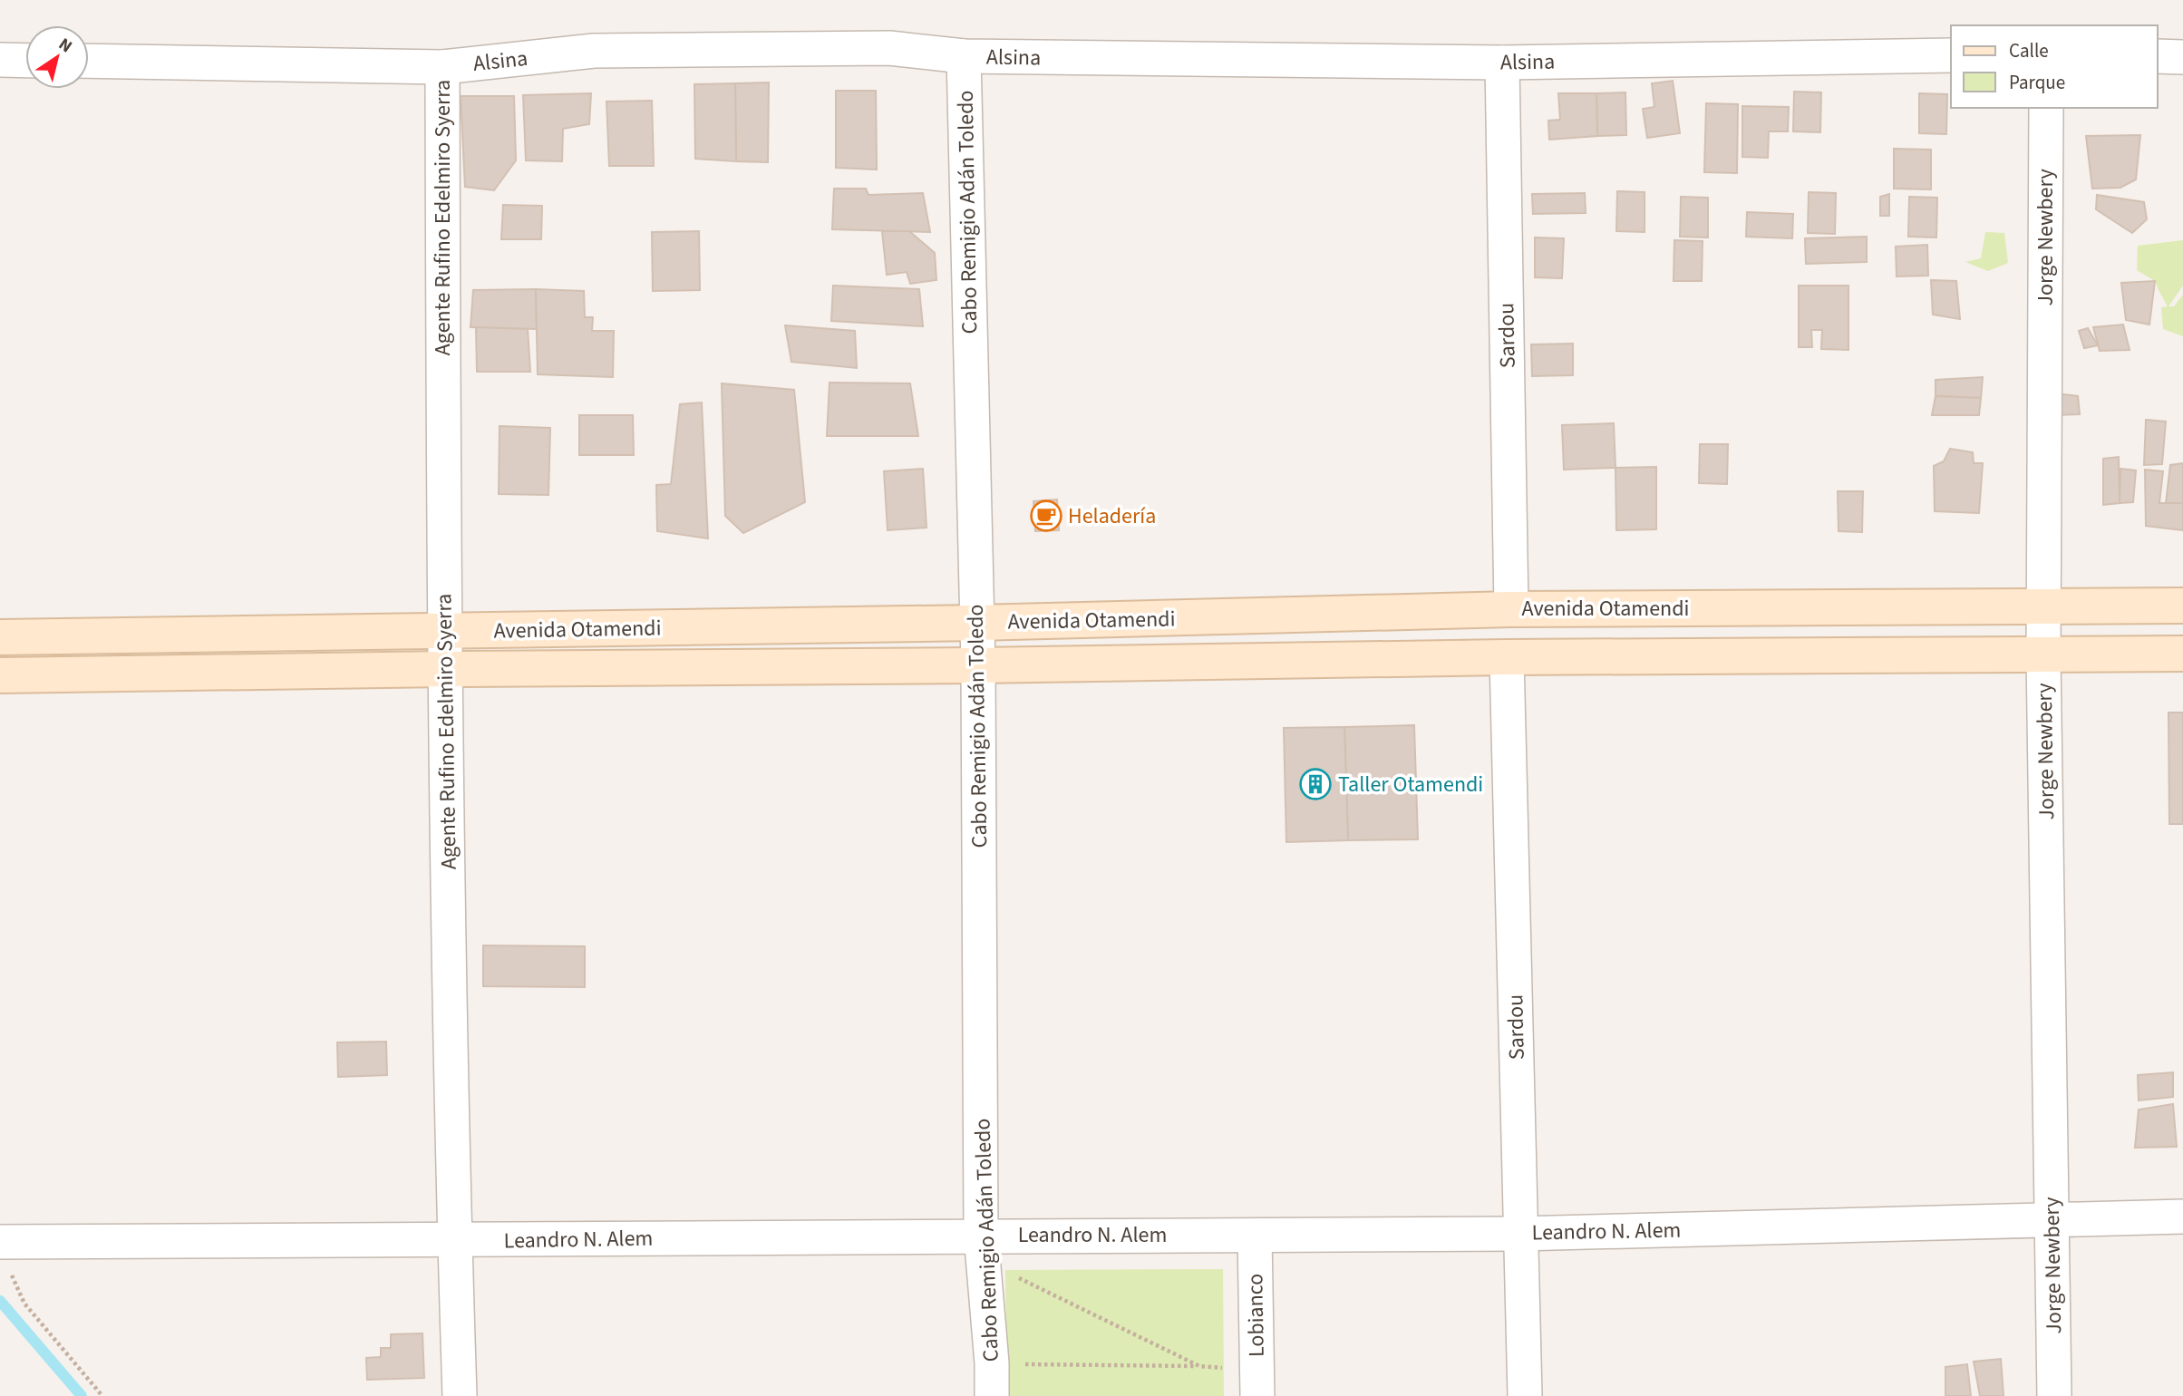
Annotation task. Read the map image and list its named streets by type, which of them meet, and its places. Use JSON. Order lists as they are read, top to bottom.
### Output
{
  "streets": {
    "main road": ["Avenida Otamendi"],
    "street": [
      "Alsina",
      "Cabo Remigio Adán Toledo",
      "Agente Rufino Edelmiro Syerra",
      "Jorge Newbery",
      "Sardou",
      "Leandro N. Alem",
      "Lobianco"
    ]
  },
  "crossings": [
    ["Alsina", "Cabo Remigio Adán Toledo"],
    ["Alsina", "Agente Rufino Edelmiro Syerra"],
    ["Alsina", "Sardou"],
    ["Cabo Remigio Adán Toledo", "Avenida Otamendi"],
    ["Cabo Remigio Adán Toledo", "Leandro N. Alem"],
    ["Agente Rufino Edelmiro Syerra", "Avenida Otamendi"],
    ["Agente Rufino Edelmiro Syerra", "Leandro N. Alem"],
    ["Jorge Newbery", "Avenida Otamendi"],
    ["Jorge Newbery", "Leandro N. Alem"],
    ["Sardou", "Avenida Otamendi"],
    ["Sardou", "Leandro N. Alem"],
    ["Leandro N. Alem", "Lobianco"]
  ],
  "places": {
    "cafe": ["Heladería"],
    "building": ["Taller Otamendi"]
  },
  "legend": ["Calle", "Parque"],
  "north": "top right"
}
